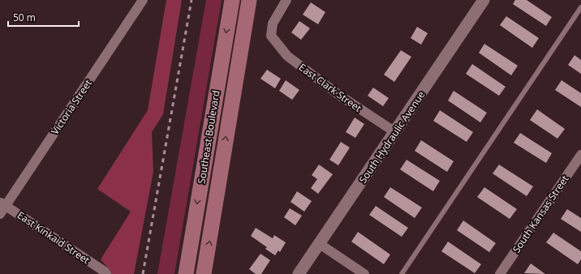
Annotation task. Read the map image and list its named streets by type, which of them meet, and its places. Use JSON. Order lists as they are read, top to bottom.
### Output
{
  "streets": {
    "main road": ["Southeast Boulevard"],
    "street": [
      "East Clark Street",
      "Victoria Street",
      "South Hydraulic Avenue",
      "South Kansas Street",
      "East Kinkaid Street"
    ]
  },
  "crossings": [
    ["East Clark Street", "South Hydraulic Avenue"],
    ["Victoria Street", "East Kinkaid Street"]
  ],
  "scale_bar": "50 m"
}
